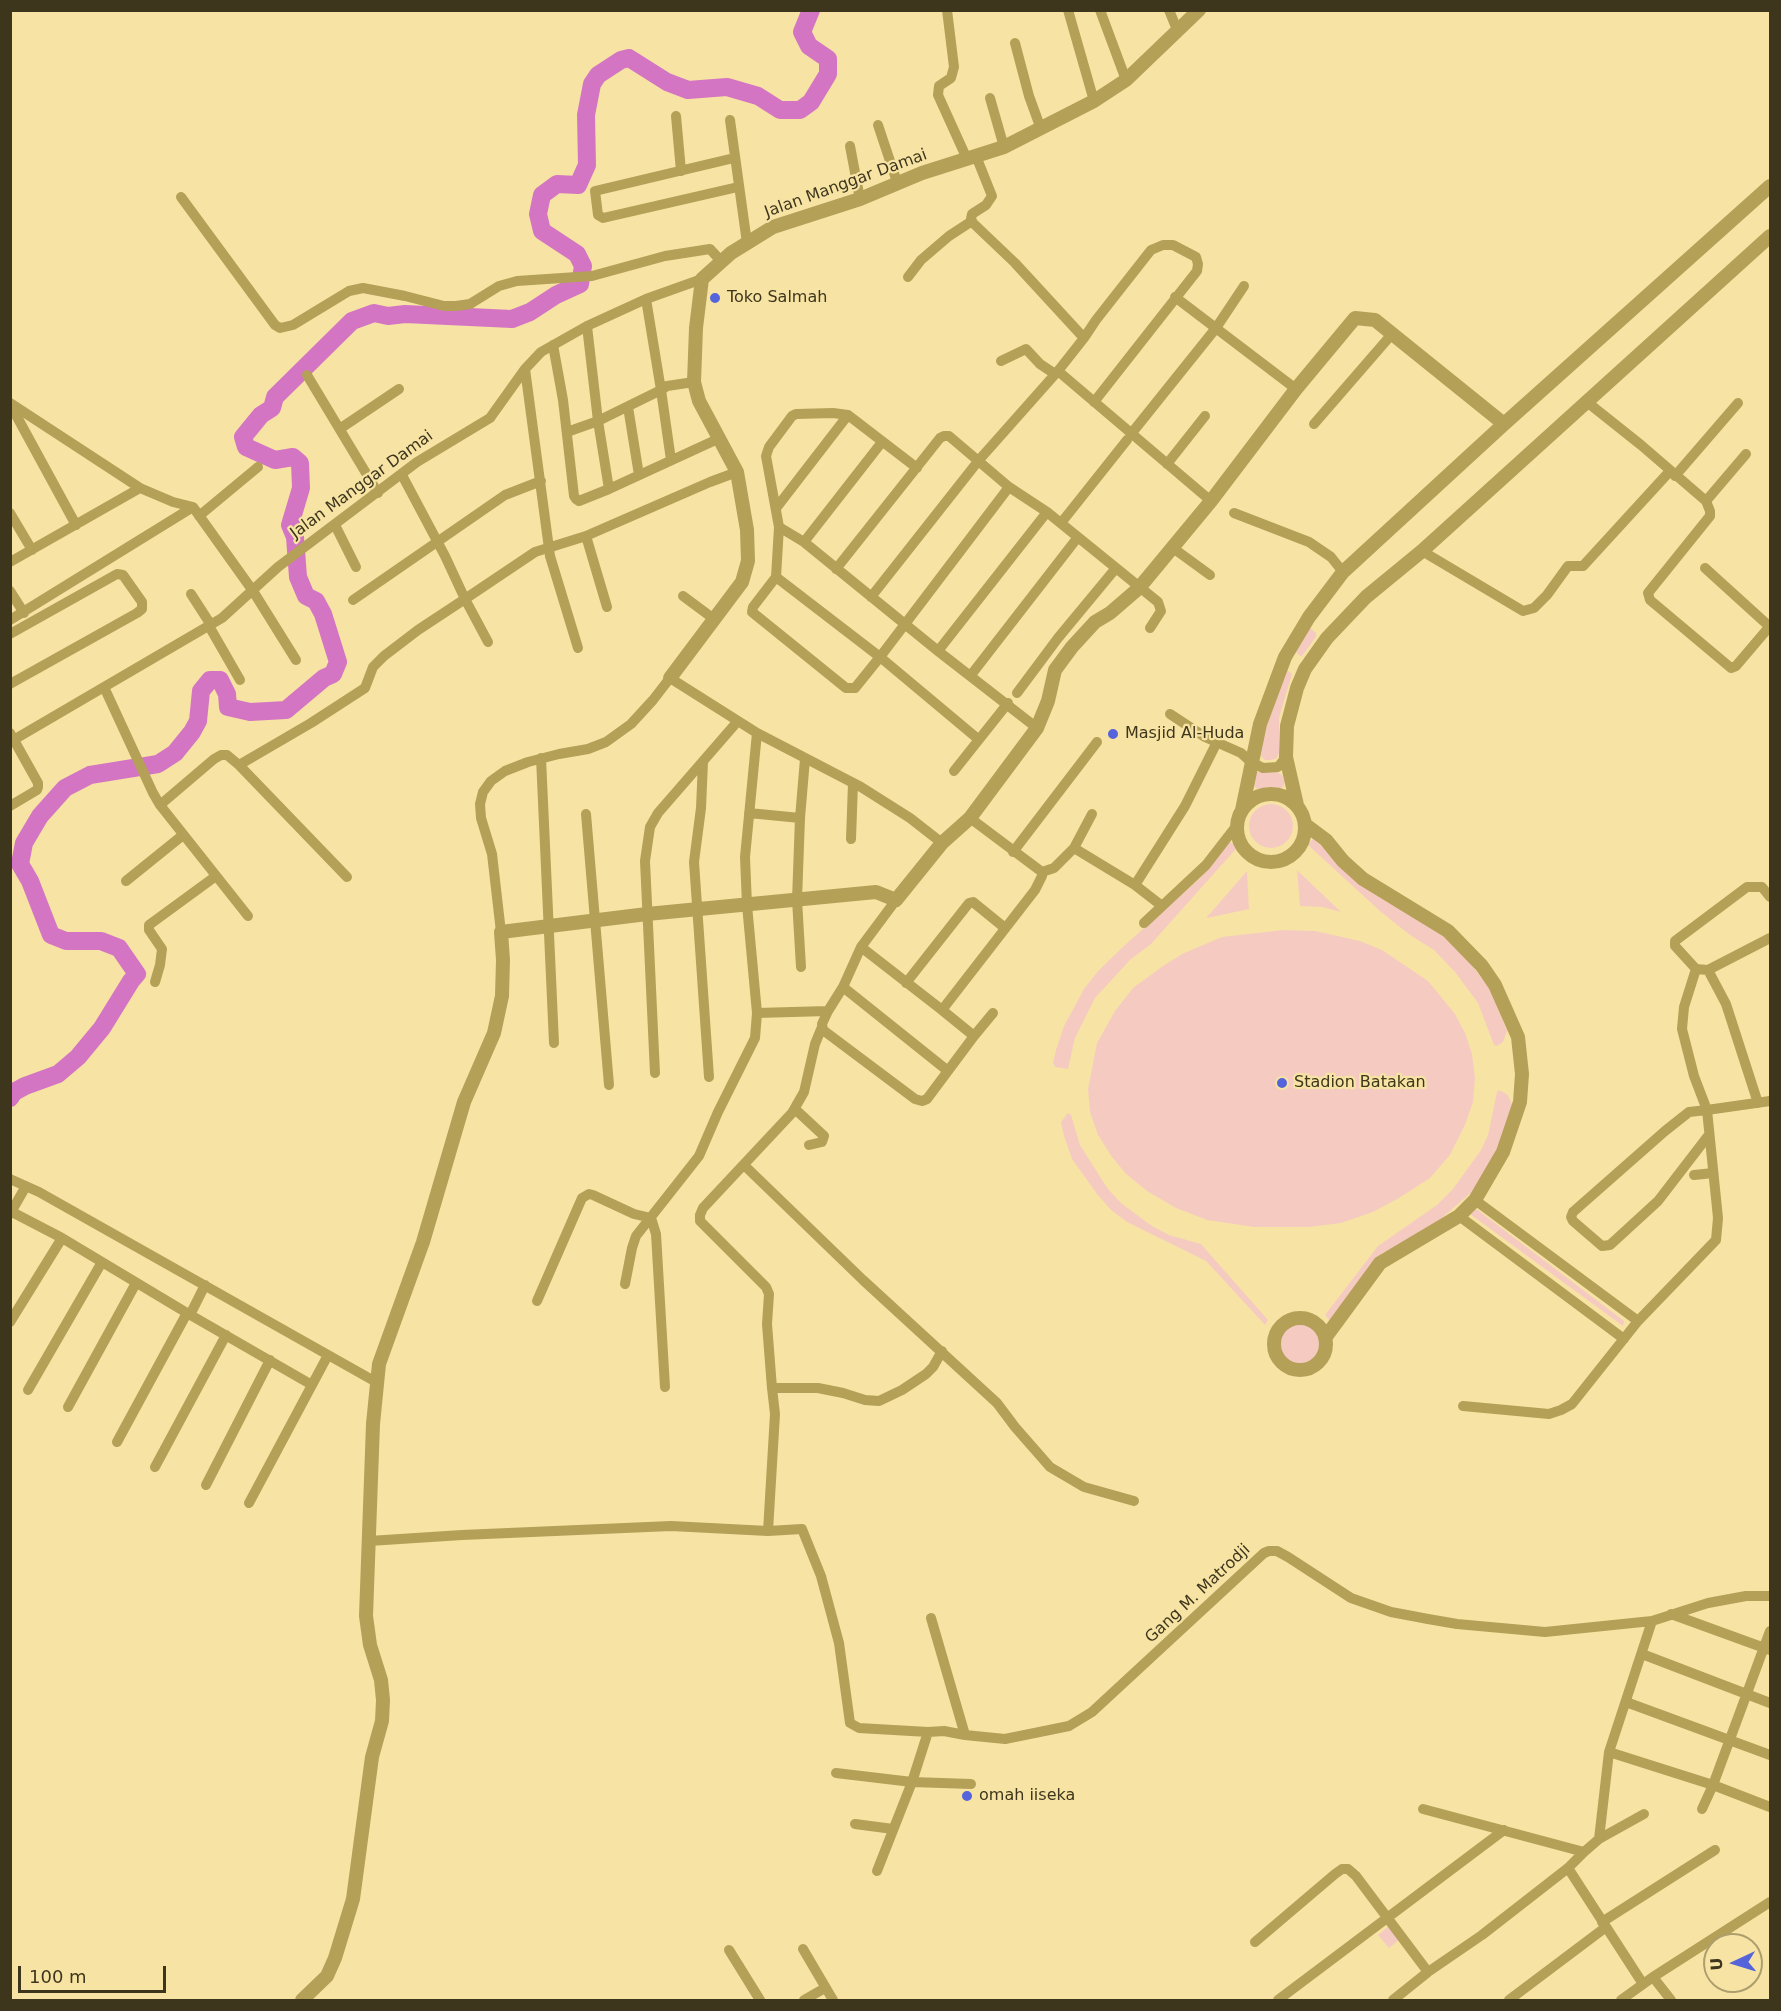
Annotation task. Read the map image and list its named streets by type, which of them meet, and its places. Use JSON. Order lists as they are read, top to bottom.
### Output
{
  "streets": {
    "street": ["Jalan Manggar Damai", "Gang M. Matrodji"]
  },
  "places": [
    "Toko Salmah",
    "Masjid Al-Huda",
    "Stadion Batakan",
    "omah iiseka"
  ],
  "scale_bar": "100 m",
  "north": "left"
}
